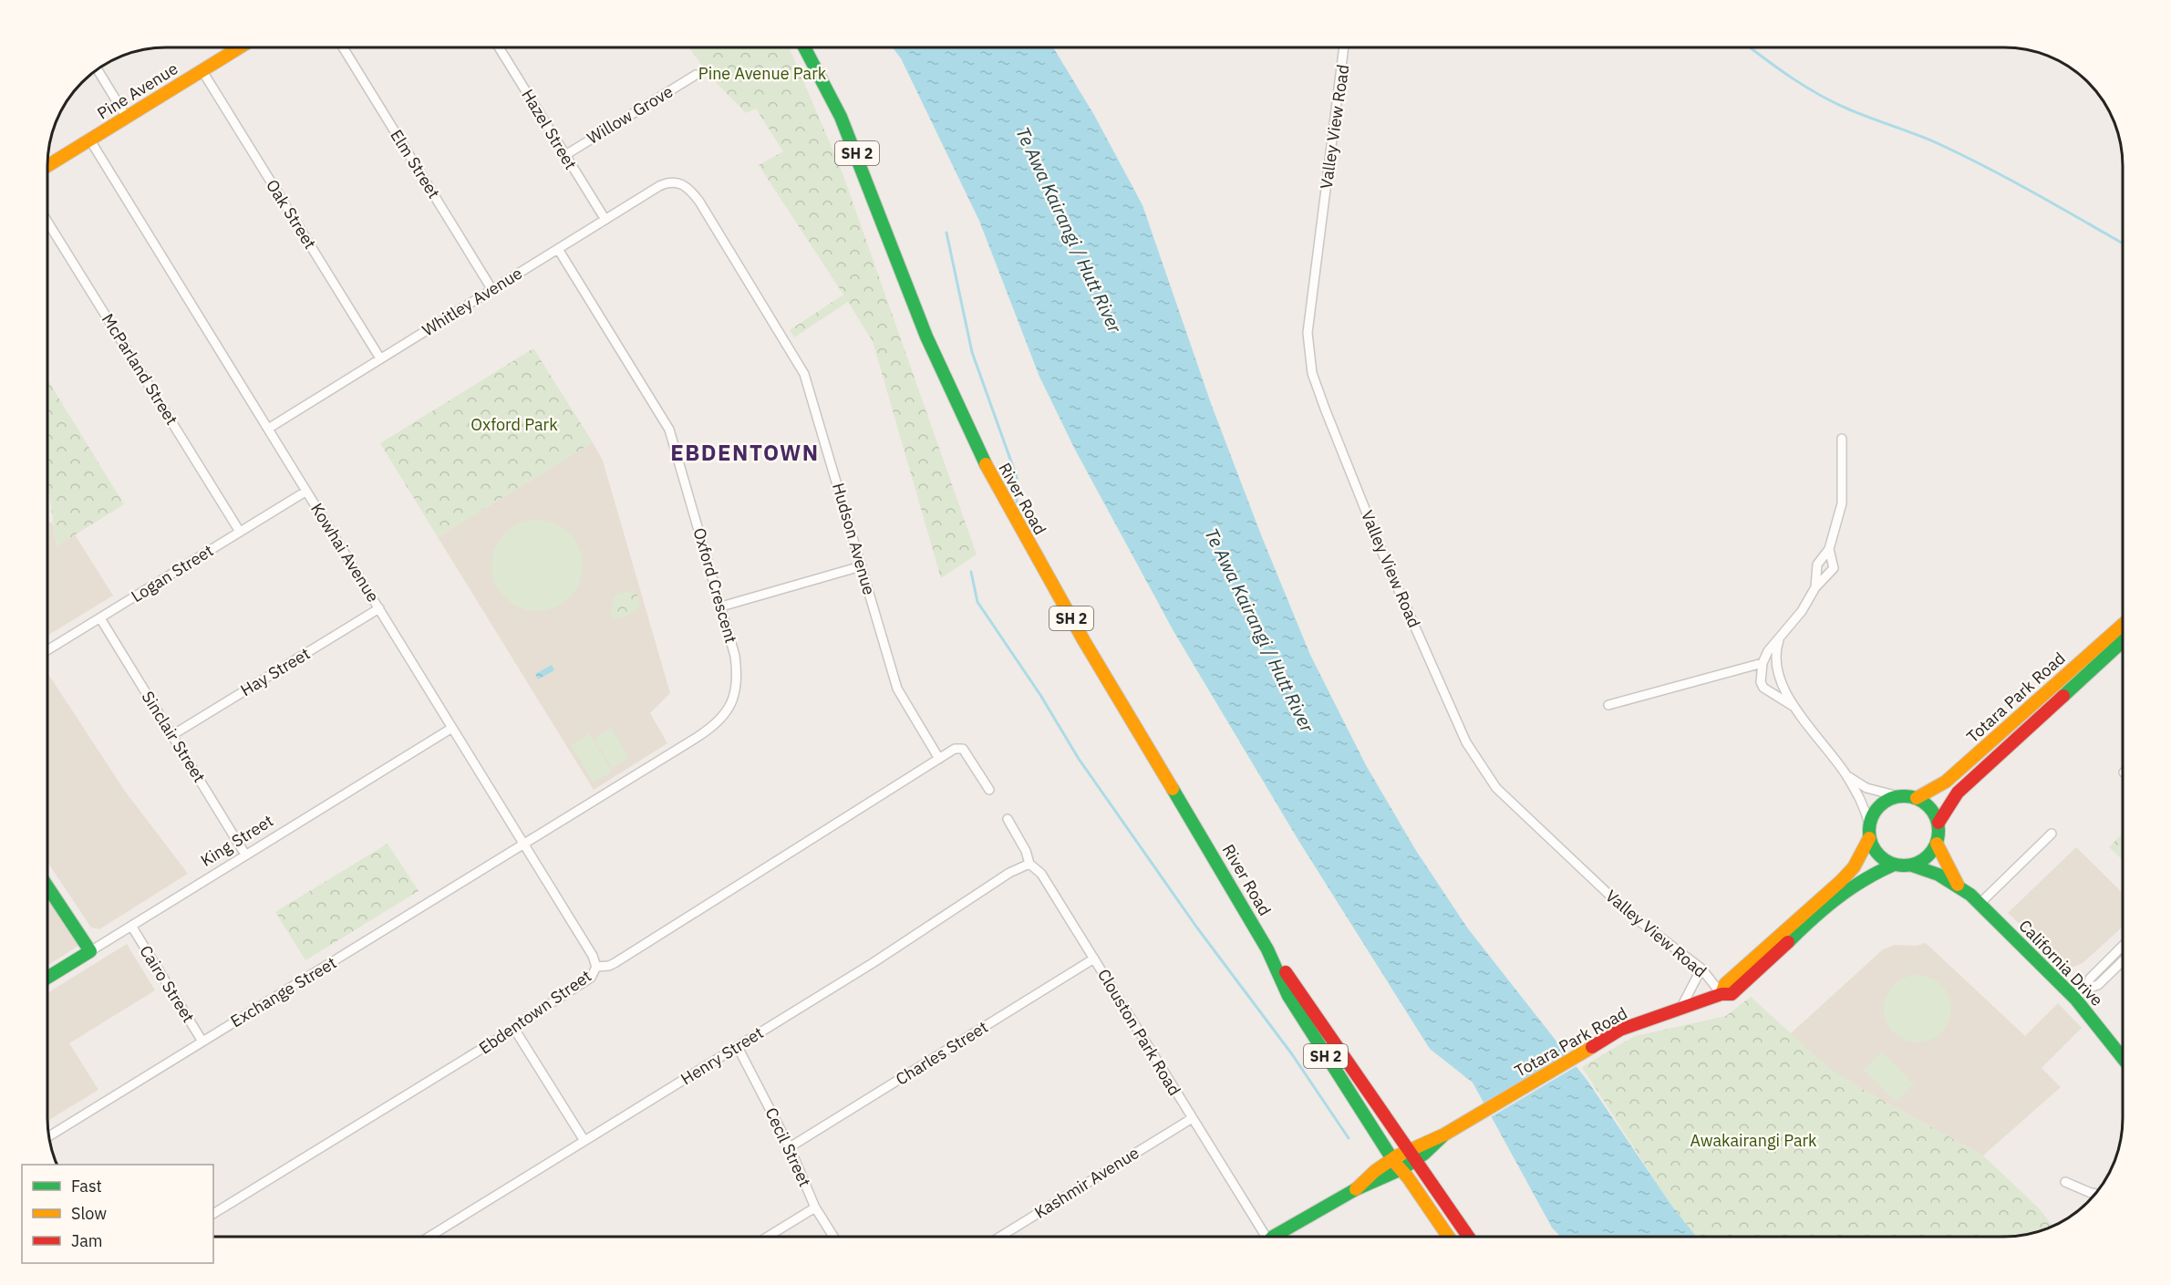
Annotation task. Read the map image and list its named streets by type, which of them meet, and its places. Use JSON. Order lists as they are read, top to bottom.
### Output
{
  "streets": {
    "main road": [
      "Pine Avenue",
      "SH 2",
      "River Road",
      "Totara Park Road",
      "King Street",
      "California Drive"
    ],
    "street": [
      "Willow Grove",
      "Valley View Road",
      "Hazel Street",
      "Elm Street",
      "Oak Street",
      "Whitley Avenue",
      "McParland Street",
      "Hudson Avenue",
      "Kowhai Avenue",
      "Logan Street",
      "Oxford Crescent",
      "Hay Street",
      "Sinclair Street",
      "Cairo Street",
      "Exchange Street",
      "Ebdentown Street",
      "Clouston Park Road",
      "Charles Street",
      "Henry Street",
      "Cecil Street",
      "Kashmir Avenue"
    ]
  },
  "crossings": [
    ["Pine Avenue", "Oak Street"],
    ["Pine Avenue", "Kowhai Avenue"],
    ["Willow Grove", "Hazel Street"],
    ["Valley View Road", "Totara Park Road"],
    ["Hazel Street", "Whitley Avenue"],
    ["Elm Street", "Whitley Avenue"],
    ["Oak Street", "Whitley Avenue"],
    ["Whitley Avenue", "Hudson Avenue"],
    ["Whitley Avenue", "Kowhai Avenue"],
    ["Whitley Avenue", "Oxford Crescent"],
    ["McParland Street", "Logan Street"],
    ["River Road", "Totara Park Road"],
    ["Hudson Avenue", "Ebdentown Street"],
    ["Kowhai Avenue", "Logan Street"],
    ["Kowhai Avenue", "Oxford Crescent"],
    ["Kowhai Avenue", "Hay Street"],
    ["Kowhai Avenue", "King Street"],
    ["Kowhai Avenue", "Exchange Street"],
    ["Kowhai Avenue", "Ebdentown Street"],
    ["Logan Street", "Sinclair Street"],
    ["Oxford Crescent", "Exchange Street"],
    ["Hay Street", "Sinclair Street"],
    ["Totara Park Road", "California Drive"],
    ["Sinclair Street", "King Street"],
    ["King Street", "Cairo Street"],
    ["Cairo Street", "Exchange Street"],
    ["Clouston Park Road", "Charles Street"],
    ["Clouston Park Road", "Henry Street"],
    ["Clouston Park Road", "Kashmir Avenue"],
    ["Charles Street", "Cecil Street"],
    ["Henry Street", "Cecil Street"]
  ],
  "districts": ["EBDENTOWN"],
  "water": ["Te Awa Kairangi / Hutt River"],
  "parks": ["Pine Avenue Park", "Oxford Park", "Awakairangi Park"],
  "legend": ["Fast", "Slow", "Jam"]
}
